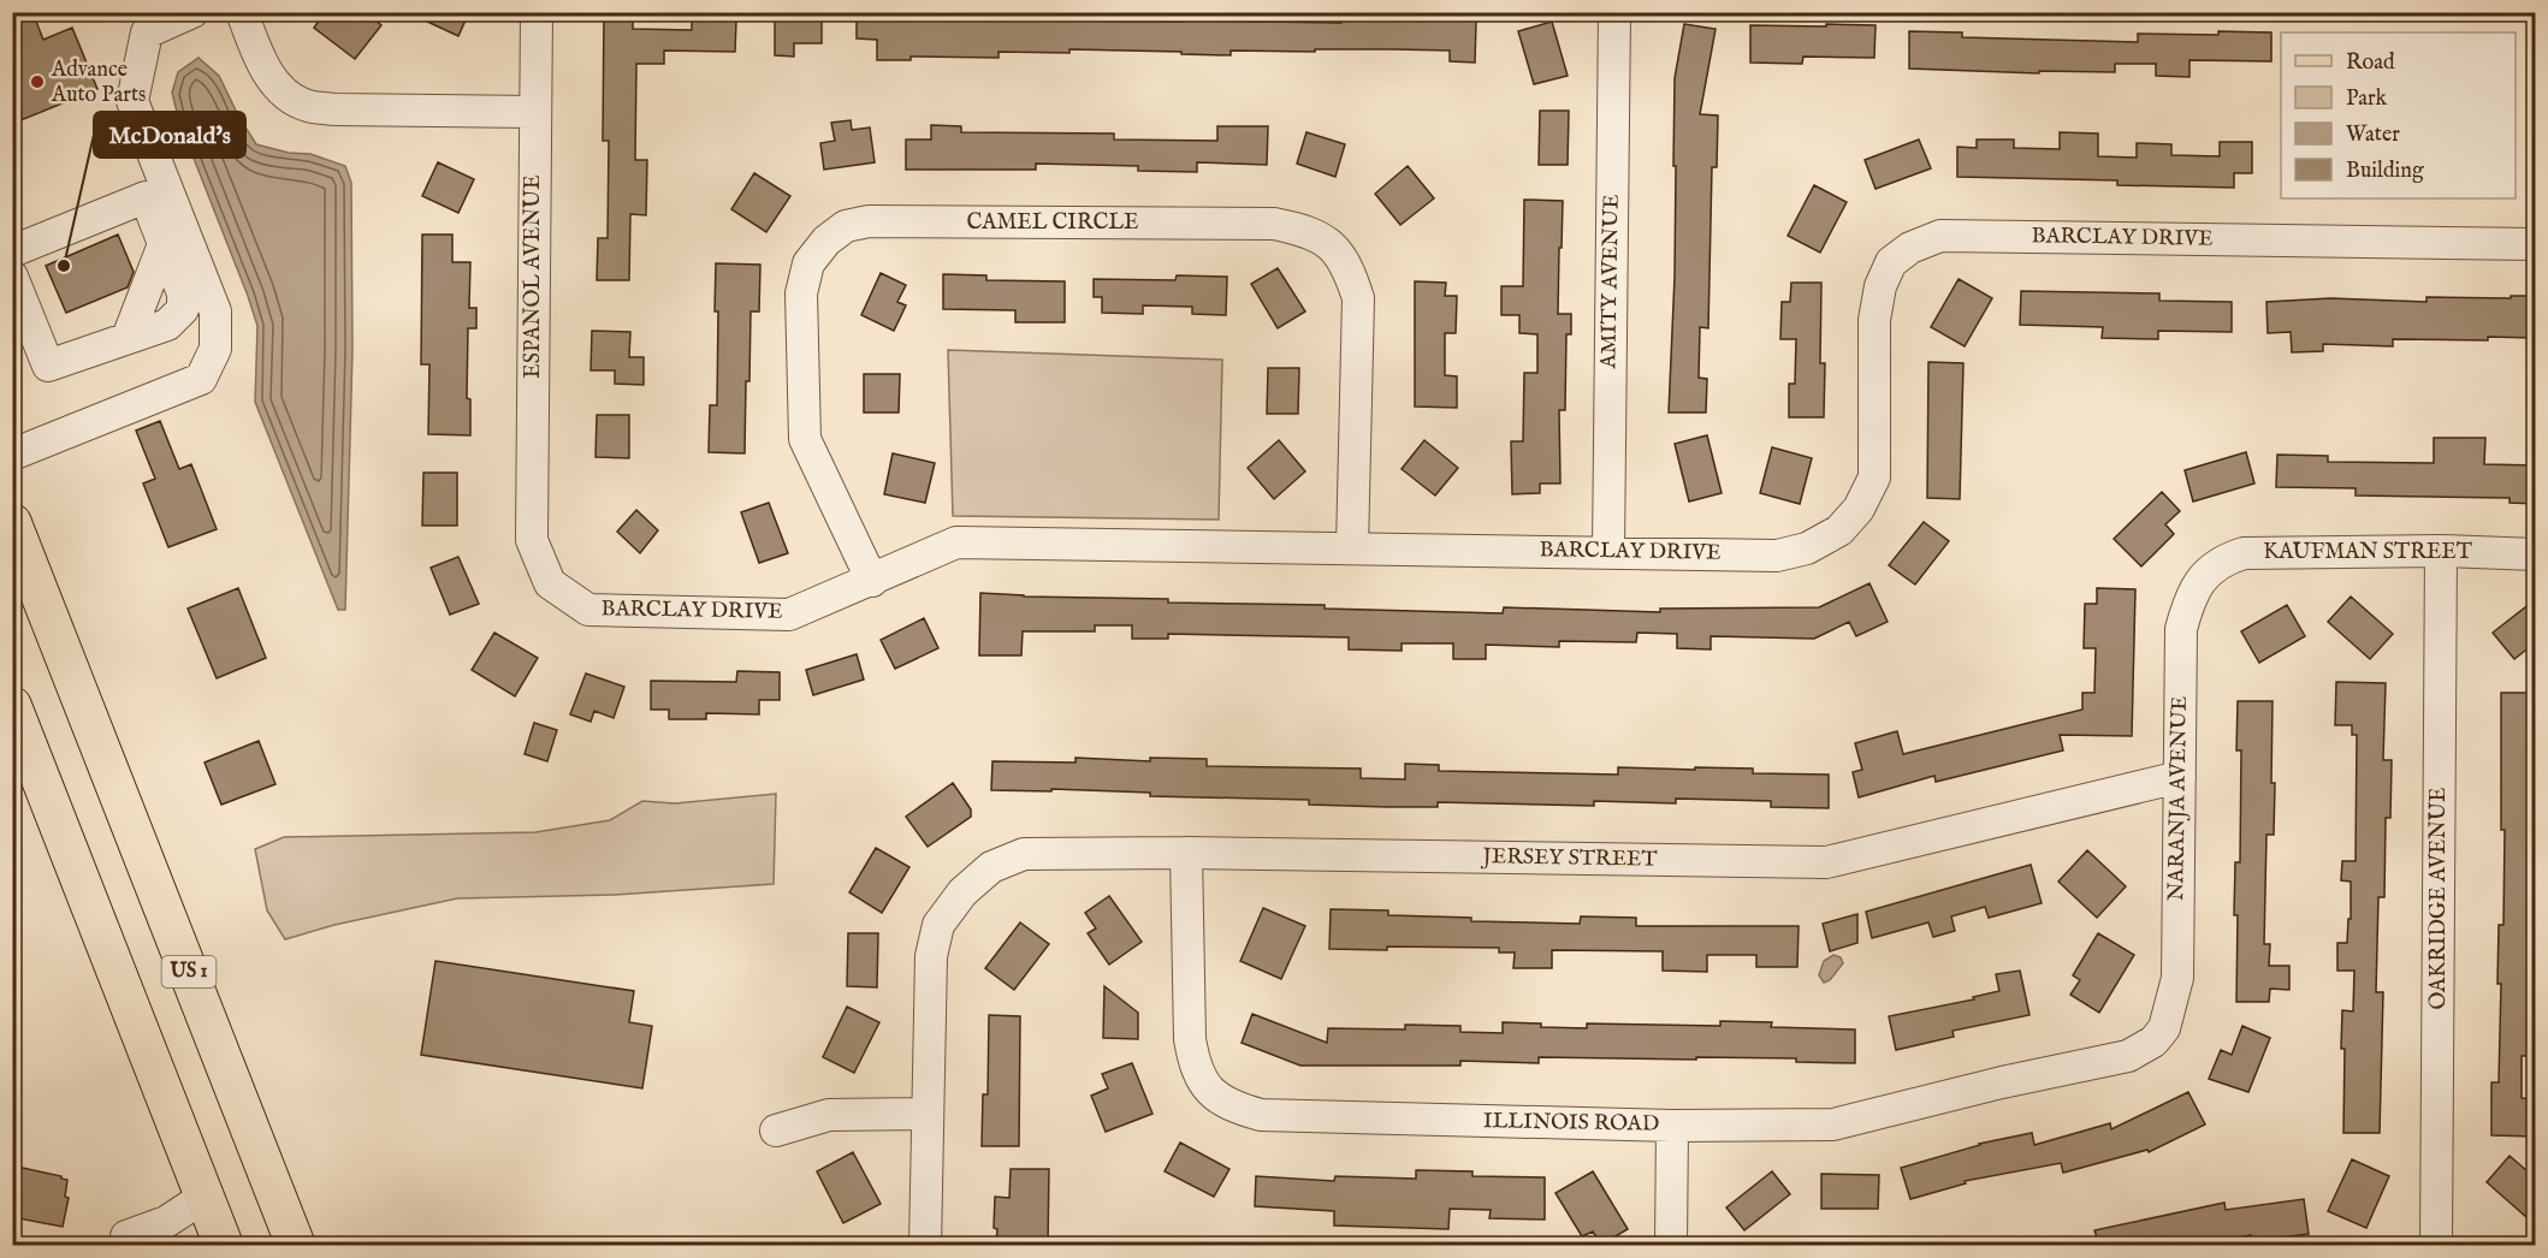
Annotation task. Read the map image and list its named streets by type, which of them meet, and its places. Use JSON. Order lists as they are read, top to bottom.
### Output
{
  "streets": {
    "main road": ["US 1"],
    "street": [
      "CAMEL CIRCLE",
      "BARCLAY DRIVE",
      "ESPANOL AVENUE",
      "AMITY AVENUE",
      "KAUFMAN STREET",
      "NARANJA AVENUE",
      "JERSEY STREET",
      "OAKRIDGE AVENUE",
      "ILLINOIS ROAD"
    ]
  },
  "crossings": [
    ["CAMEL CIRCLE", "BARCLAY DRIVE"],
    ["BARCLAY DRIVE", "ESPANOL AVENUE"],
    ["BARCLAY DRIVE", "AMITY AVENUE"],
    ["KAUFMAN STREET", "NARANJA AVENUE"],
    ["KAUFMAN STREET", "OAKRIDGE AVENUE"],
    ["NARANJA AVENUE", "JERSEY STREET"],
    ["NARANJA AVENUE", "ILLINOIS ROAD"],
    ["JERSEY STREET", "ILLINOIS ROAD"]
  ],
  "places": ["Advance Auto Parts", "McDonald's"],
  "legend": [
    "Road",
    "Park",
    "Water",
    "Building"
  ]
}
